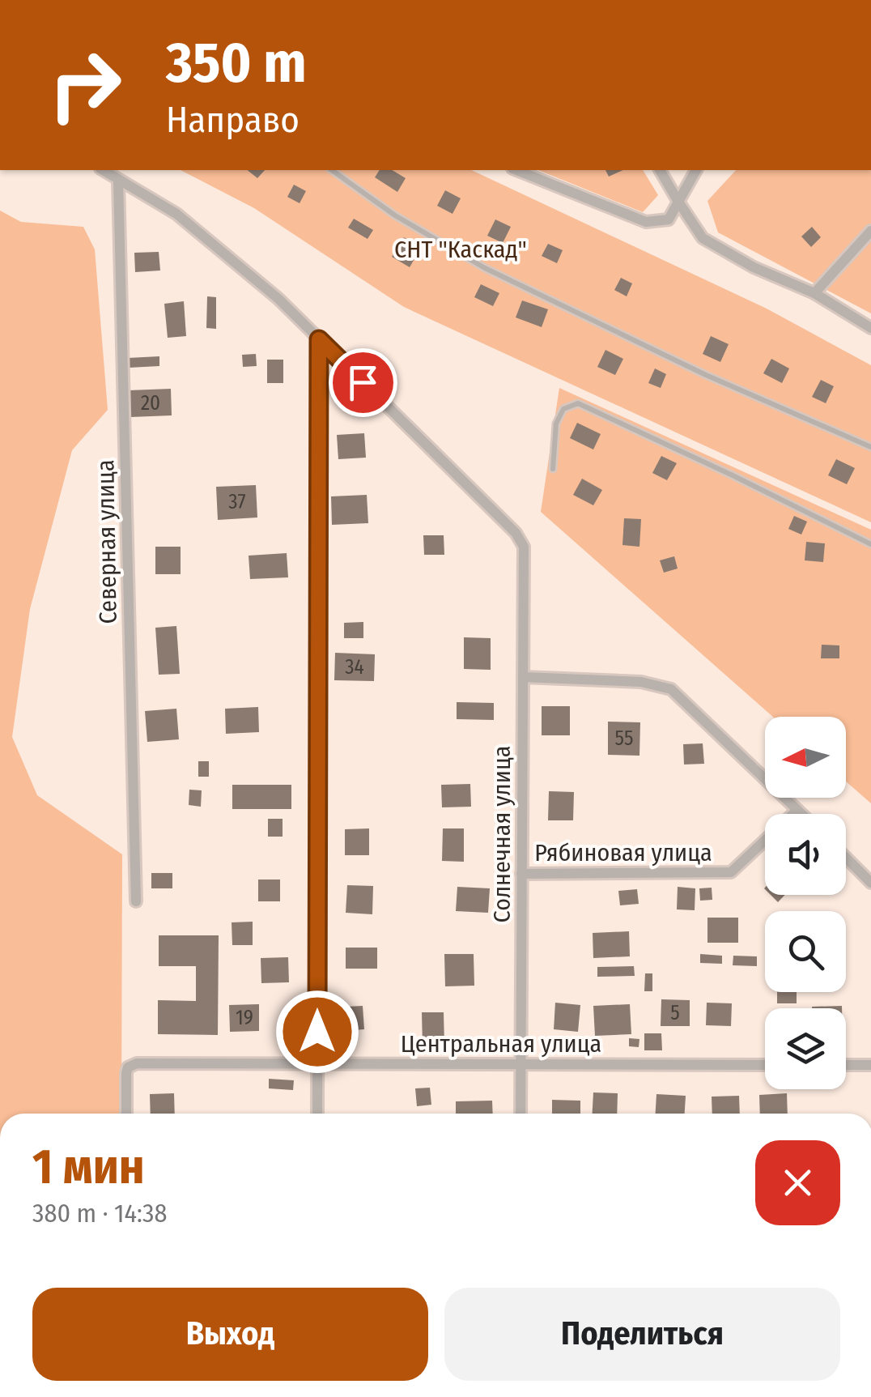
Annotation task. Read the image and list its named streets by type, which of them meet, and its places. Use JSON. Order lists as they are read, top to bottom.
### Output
{
  "streets": {
    "street": [
      "Северная улица",
      "Солнечная улица",
      "Рябиновая улица",
      "Центральная улица"
    ]
  },
  "crossings": [
    ["Солнечная улица", "Рябиновая улица"],
    ["Солнечная улица", "Центральная улица"]
  ],
  "parks": ["СНТ \"Каскад\""],
  "house_numbers": [
    "20",
    "37",
    "34",
    "55",
    "5",
    "19"
  ],
  "north": "left",
  "page": {
    "turn": ["350 m", "Направо"],
    "heading": ["1 мин", "380 m · 14:38"],
    "buttons": ["Выход", "Поделиться"]
  }
}
